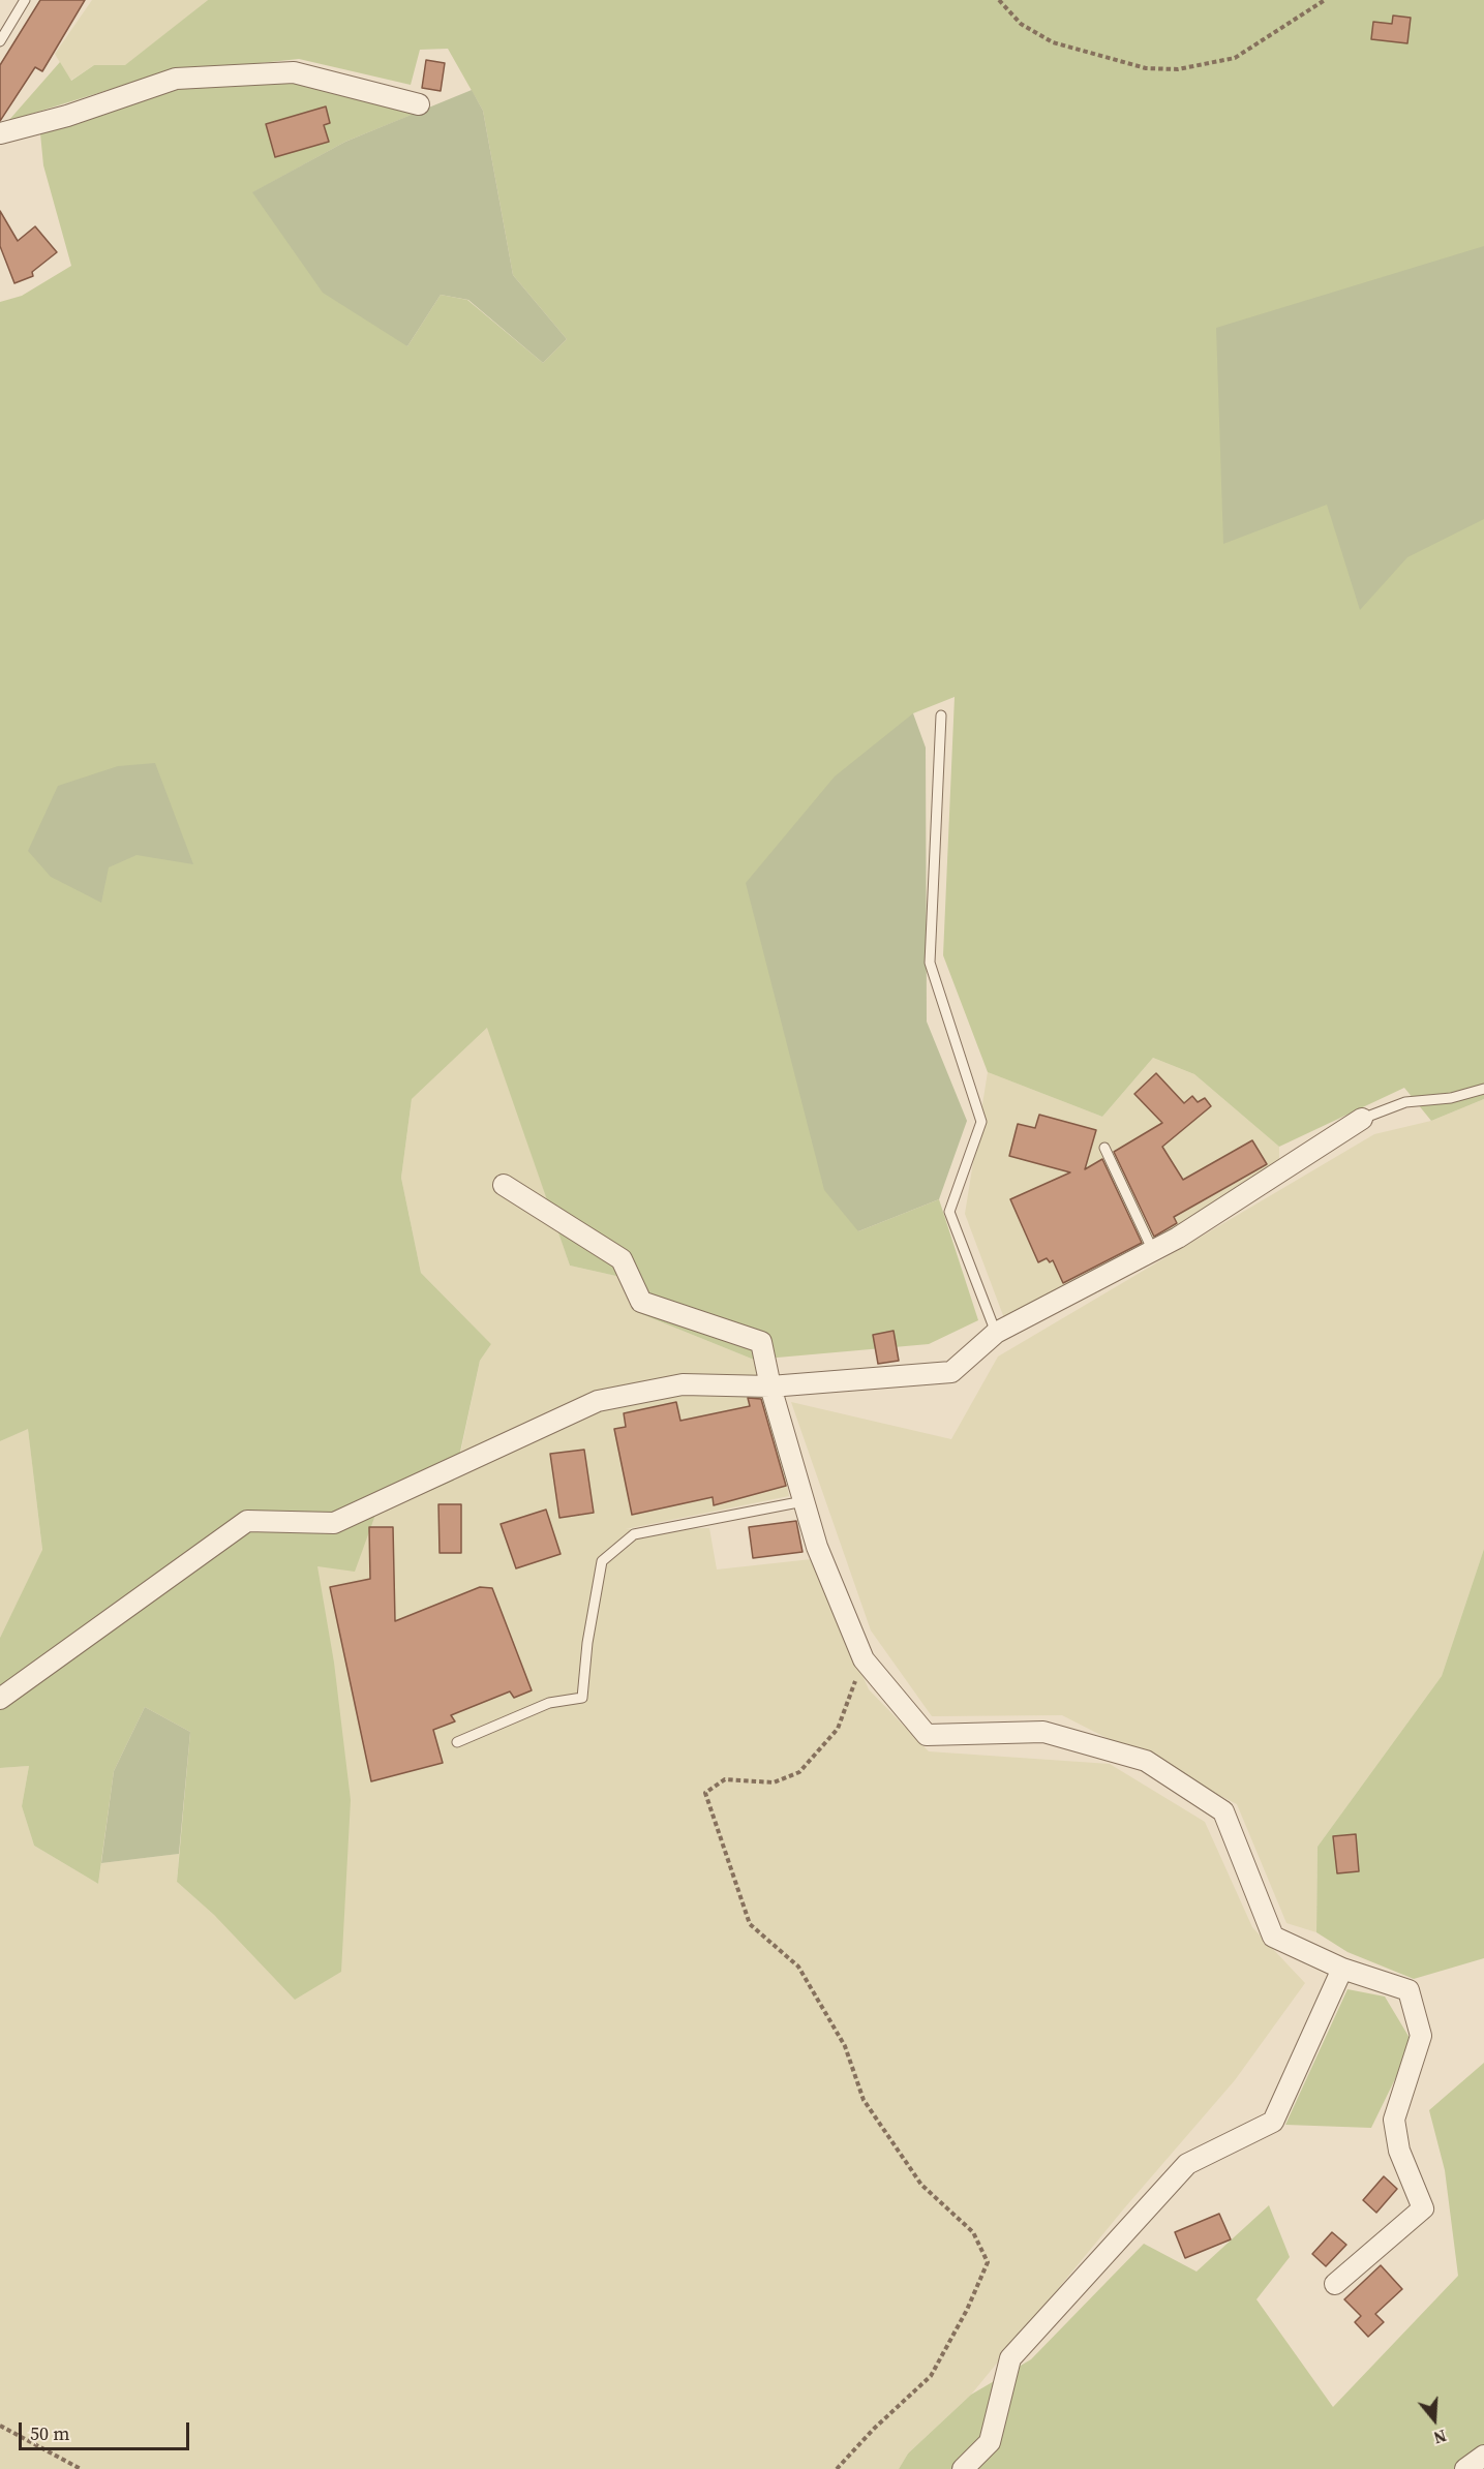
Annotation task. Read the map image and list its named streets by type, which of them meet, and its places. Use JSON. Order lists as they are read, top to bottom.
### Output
{
  "scale_bar": "50 m",
  "north": "bottom"
}
